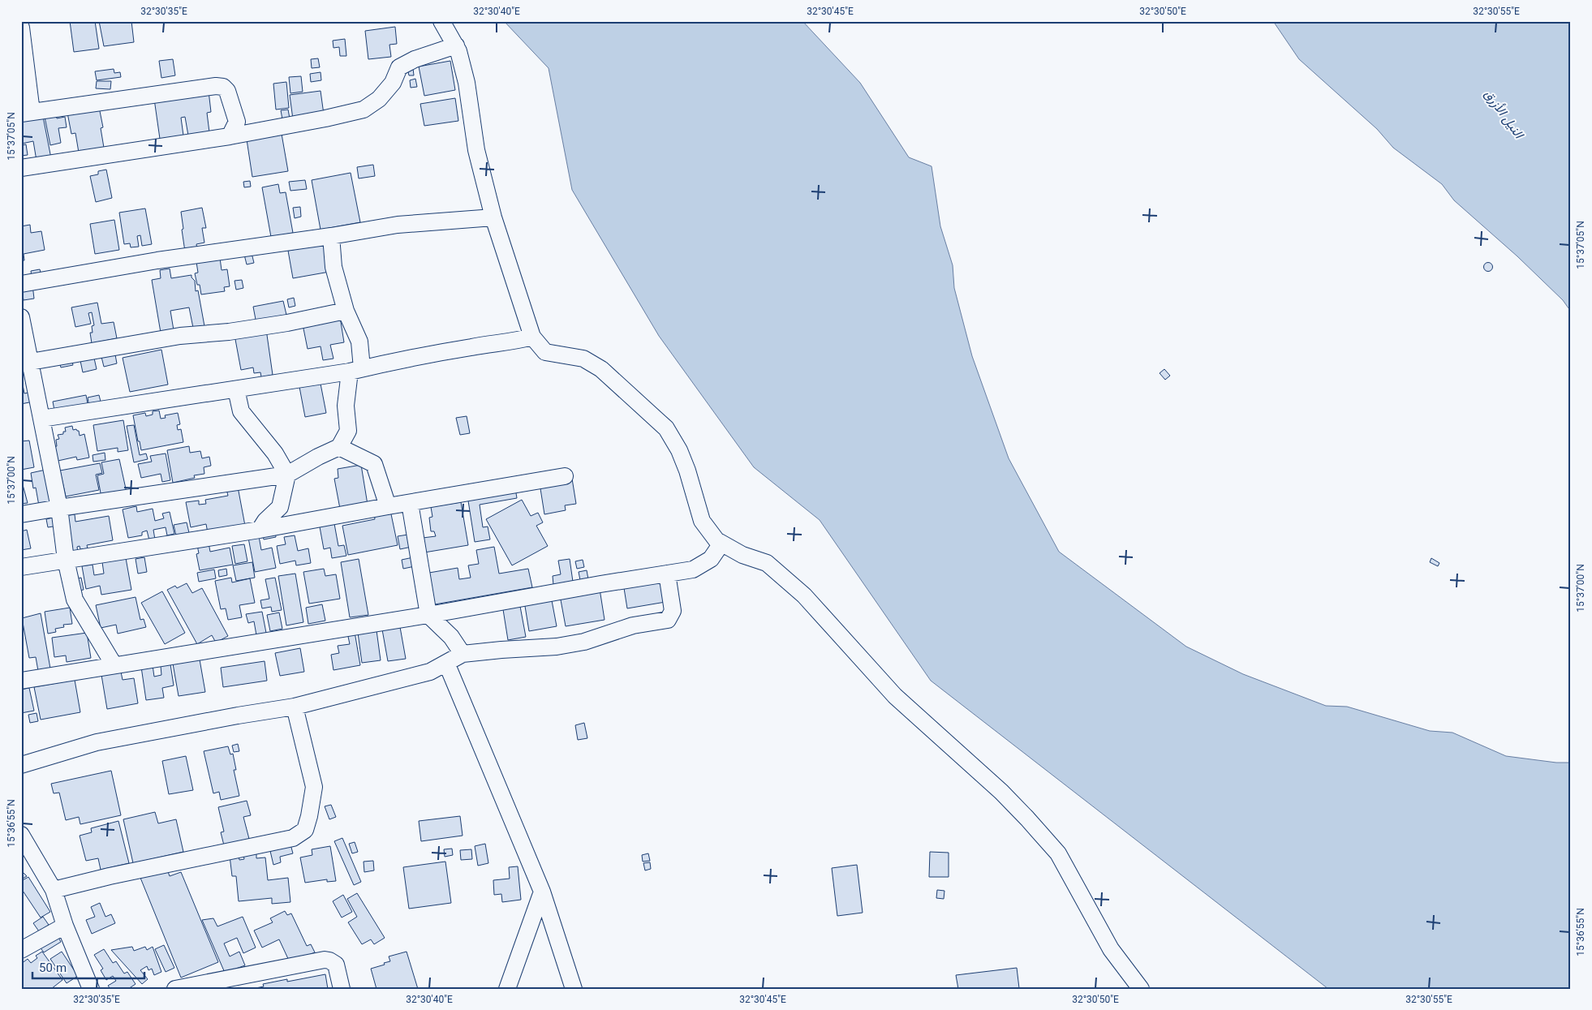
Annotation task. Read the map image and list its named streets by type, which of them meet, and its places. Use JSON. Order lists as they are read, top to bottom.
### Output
{
  "water": ["النيل الأزرق"],
  "scale_bar": "50 m",
  "coordinates": [
    "32°30'35\"E",
    "32°30'40\"E",
    "32°30'45\"E",
    "32°30'50\"E",
    "32°30'55\"E",
    "15°37'05\"N",
    "15°37'00\"N",
    "15°36'55\"N"
  ]
}
